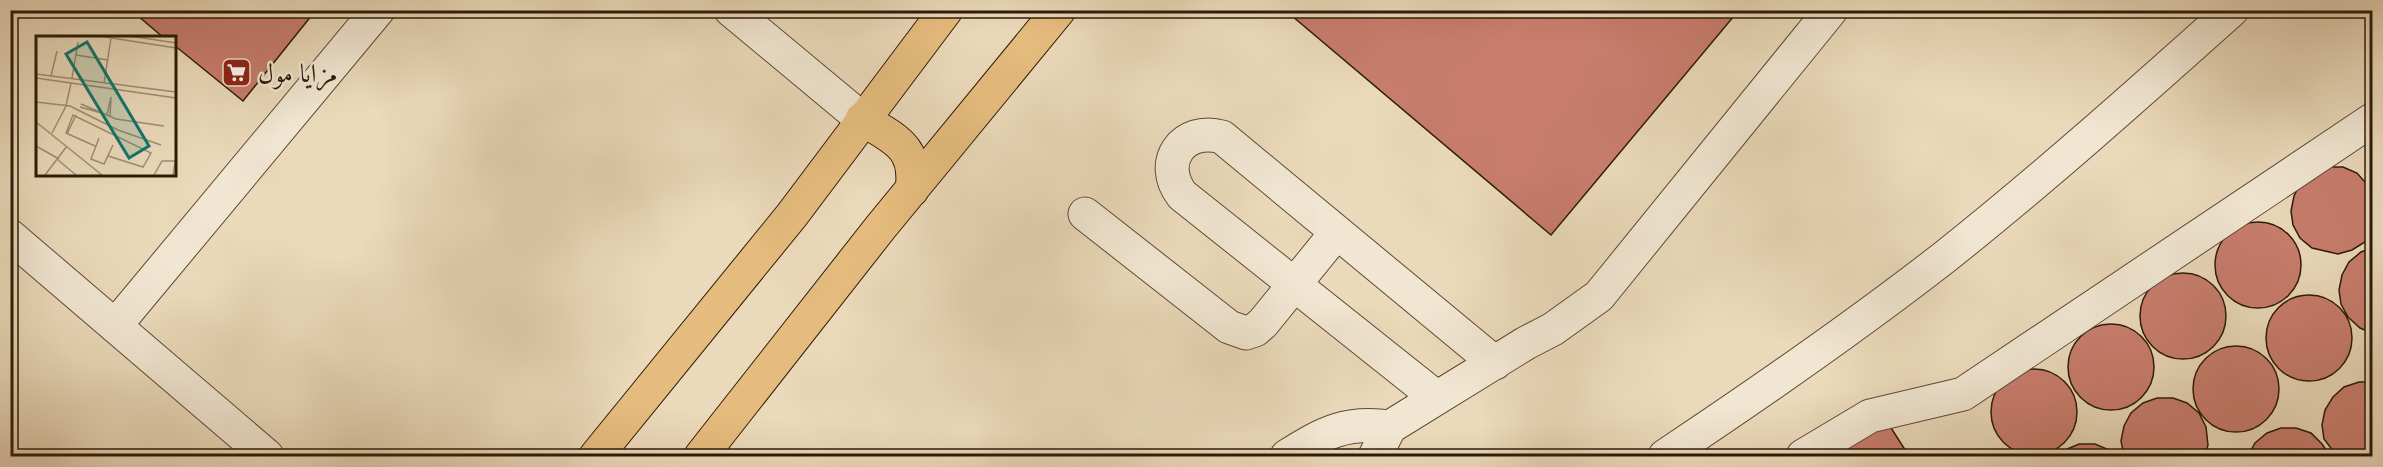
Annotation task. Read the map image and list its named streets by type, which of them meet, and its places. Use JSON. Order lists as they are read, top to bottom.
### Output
{
  "places": {
    "supermarket": ["مزايا مول"]
  }
}
